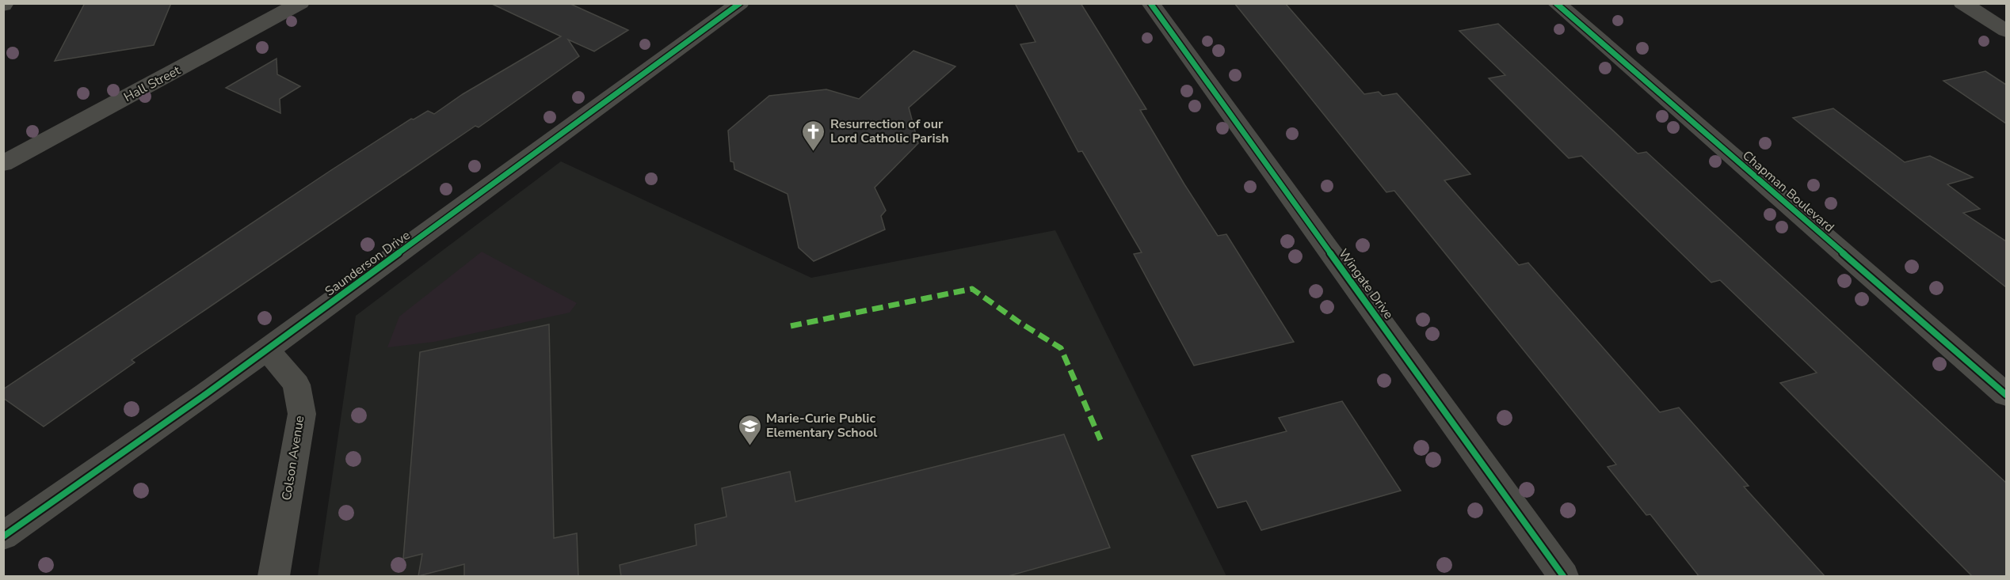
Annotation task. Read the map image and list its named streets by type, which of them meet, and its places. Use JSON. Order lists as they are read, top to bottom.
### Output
{
  "streets": {
    "street": [
      "Hall Street",
      "Chapman Boulevard",
      "Saunderson Drive",
      "Wingate Drive",
      "Colson Avenue"
    ]
  },
  "crossings": [
    ["Saunderson Drive", "Colson Avenue"]
  ],
  "places": {
    "church": ["Resurrection of our Lord Catholic Parish"],
    "school or university": ["Marie-Curie Public Elementary School"]
  }
}
